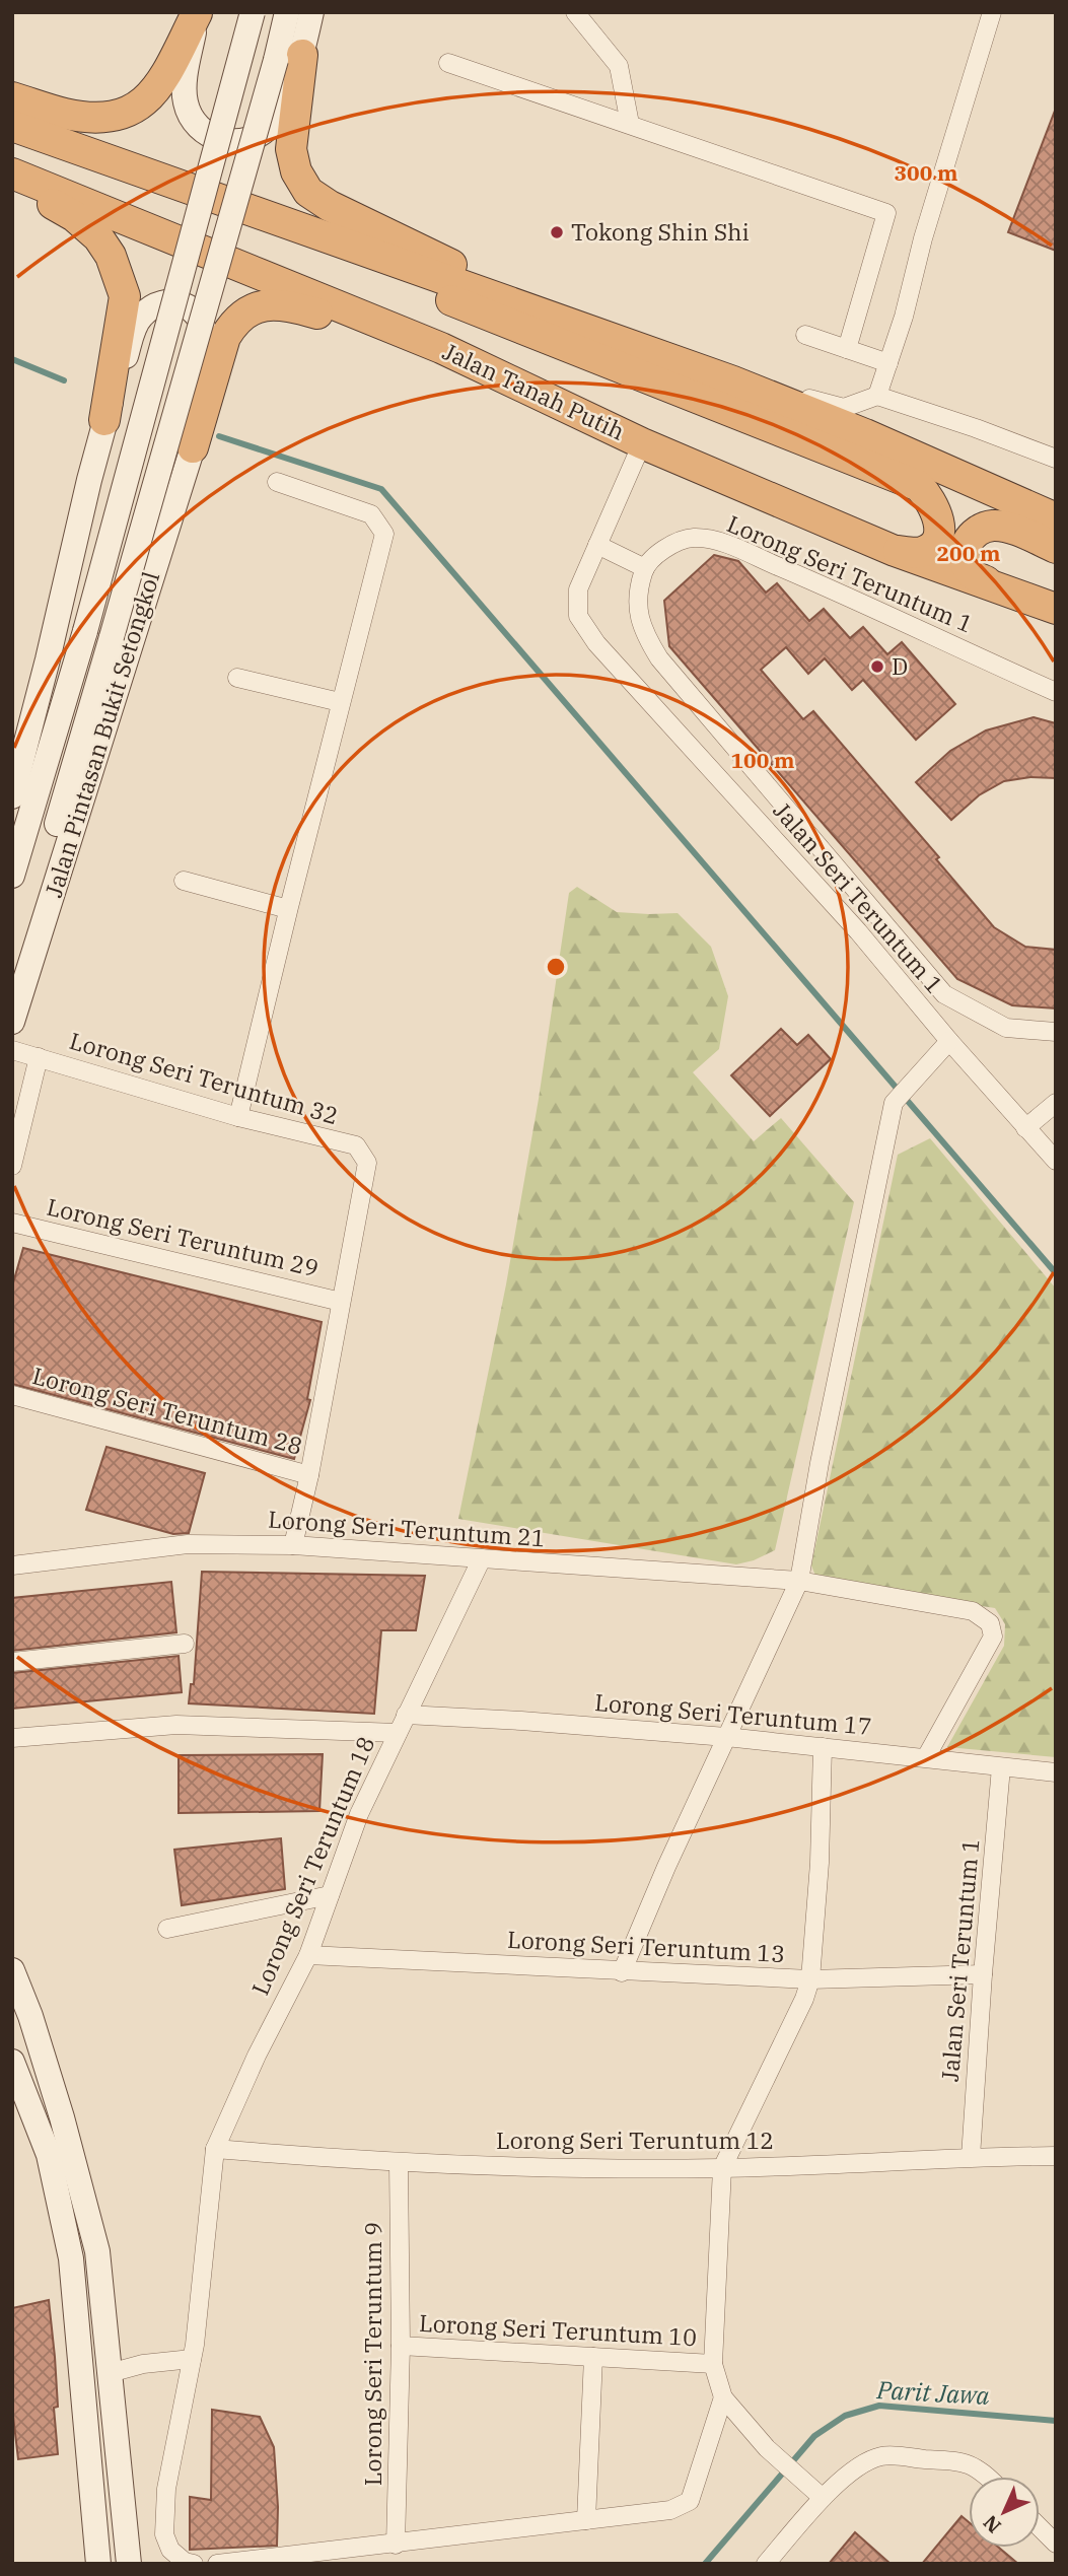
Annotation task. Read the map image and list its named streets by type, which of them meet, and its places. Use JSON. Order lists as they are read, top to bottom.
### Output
{
  "streets": {
    "highway": ["Jalan Tanah Putih"],
    "main road": ["Jalan Pintasan Bukit Setongkol"],
    "street": [
      "Lorong Seri Teruntum 1",
      "Jalan Seri Teruntum 1",
      "Lorong Seri Teruntum 32",
      "Lorong Seri Teruntum 29",
      "Lorong Seri Teruntum 28",
      "Lorong Seri Teruntum 21",
      "Lorong Seri Teruntum 17",
      "Lorong Seri Teruntum 18",
      "Lorong Seri Teruntum 13",
      "Lorong Seri Teruntum 12",
      "Lorong Seri Teruntum 10",
      "Lorong Seri Teruntum 9"
    ]
  },
  "crossings": [
    ["Jalan Tanah Putih", "Jalan Seri Teruntum 1"],
    ["Jalan Seri Teruntum 1", "Lorong Seri Teruntum 17"],
    ["Jalan Seri Teruntum 1", "Lorong Seri Teruntum 13"],
    ["Jalan Seri Teruntum 1", "Lorong Seri Teruntum 12"],
    ["Lorong Seri Teruntum 32", "Lorong Seri Teruntum 29"],
    ["Lorong Seri Teruntum 21", "Lorong Seri Teruntum 17"],
    ["Lorong Seri Teruntum 21", "Lorong Seri Teruntum 18"],
    ["Lorong Seri Teruntum 17", "Lorong Seri Teruntum 18"],
    ["Lorong Seri Teruntum 18", "Lorong Seri Teruntum 13"],
    ["Lorong Seri Teruntum 18", "Lorong Seri Teruntum 12"],
    ["Lorong Seri Teruntum 12", "Lorong Seri Teruntum 9"],
    ["Lorong Seri Teruntum 10", "Lorong Seri Teruntum 9"]
  ],
  "water": ["Parit Jawa"],
  "places": ["Tokong Shin Shi", "D"],
  "north": "bottom left",
  "rings": ["300 m", "200 m", "100 m"]
}
